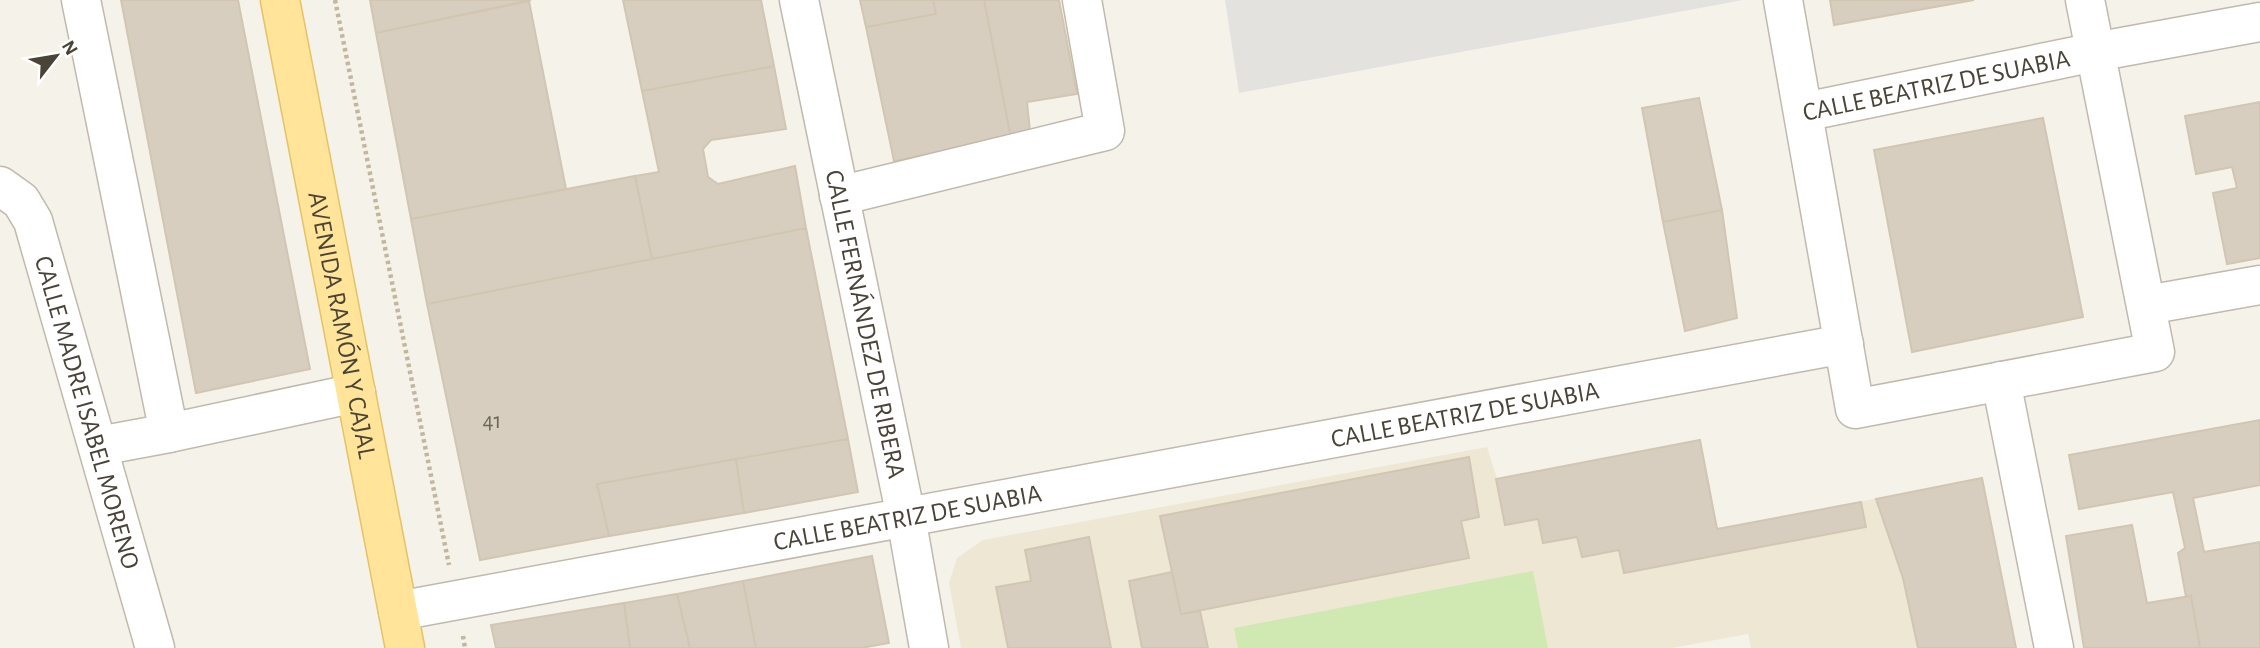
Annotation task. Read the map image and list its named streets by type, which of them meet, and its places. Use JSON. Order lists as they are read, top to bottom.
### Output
{
  "streets": {
    "main road": ["AVENIDA RAMÓN Y CAJAL"],
    "street": ["CALLE BEATRIZ DE SUABIA", "CALLE FERNÁNDEZ DE RIBERA", "CALLE MADRE ISABEL MORENO"]
  },
  "crossings": [
    ["CALLE BEATRIZ DE SUABIA", "AVENIDA RAMÓN Y CAJAL"],
    ["CALLE BEATRIZ DE SUABIA", "CALLE FERNÁNDEZ DE RIBERA"]
  ],
  "house_numbers": ["41"],
  "north": "top right"
}
